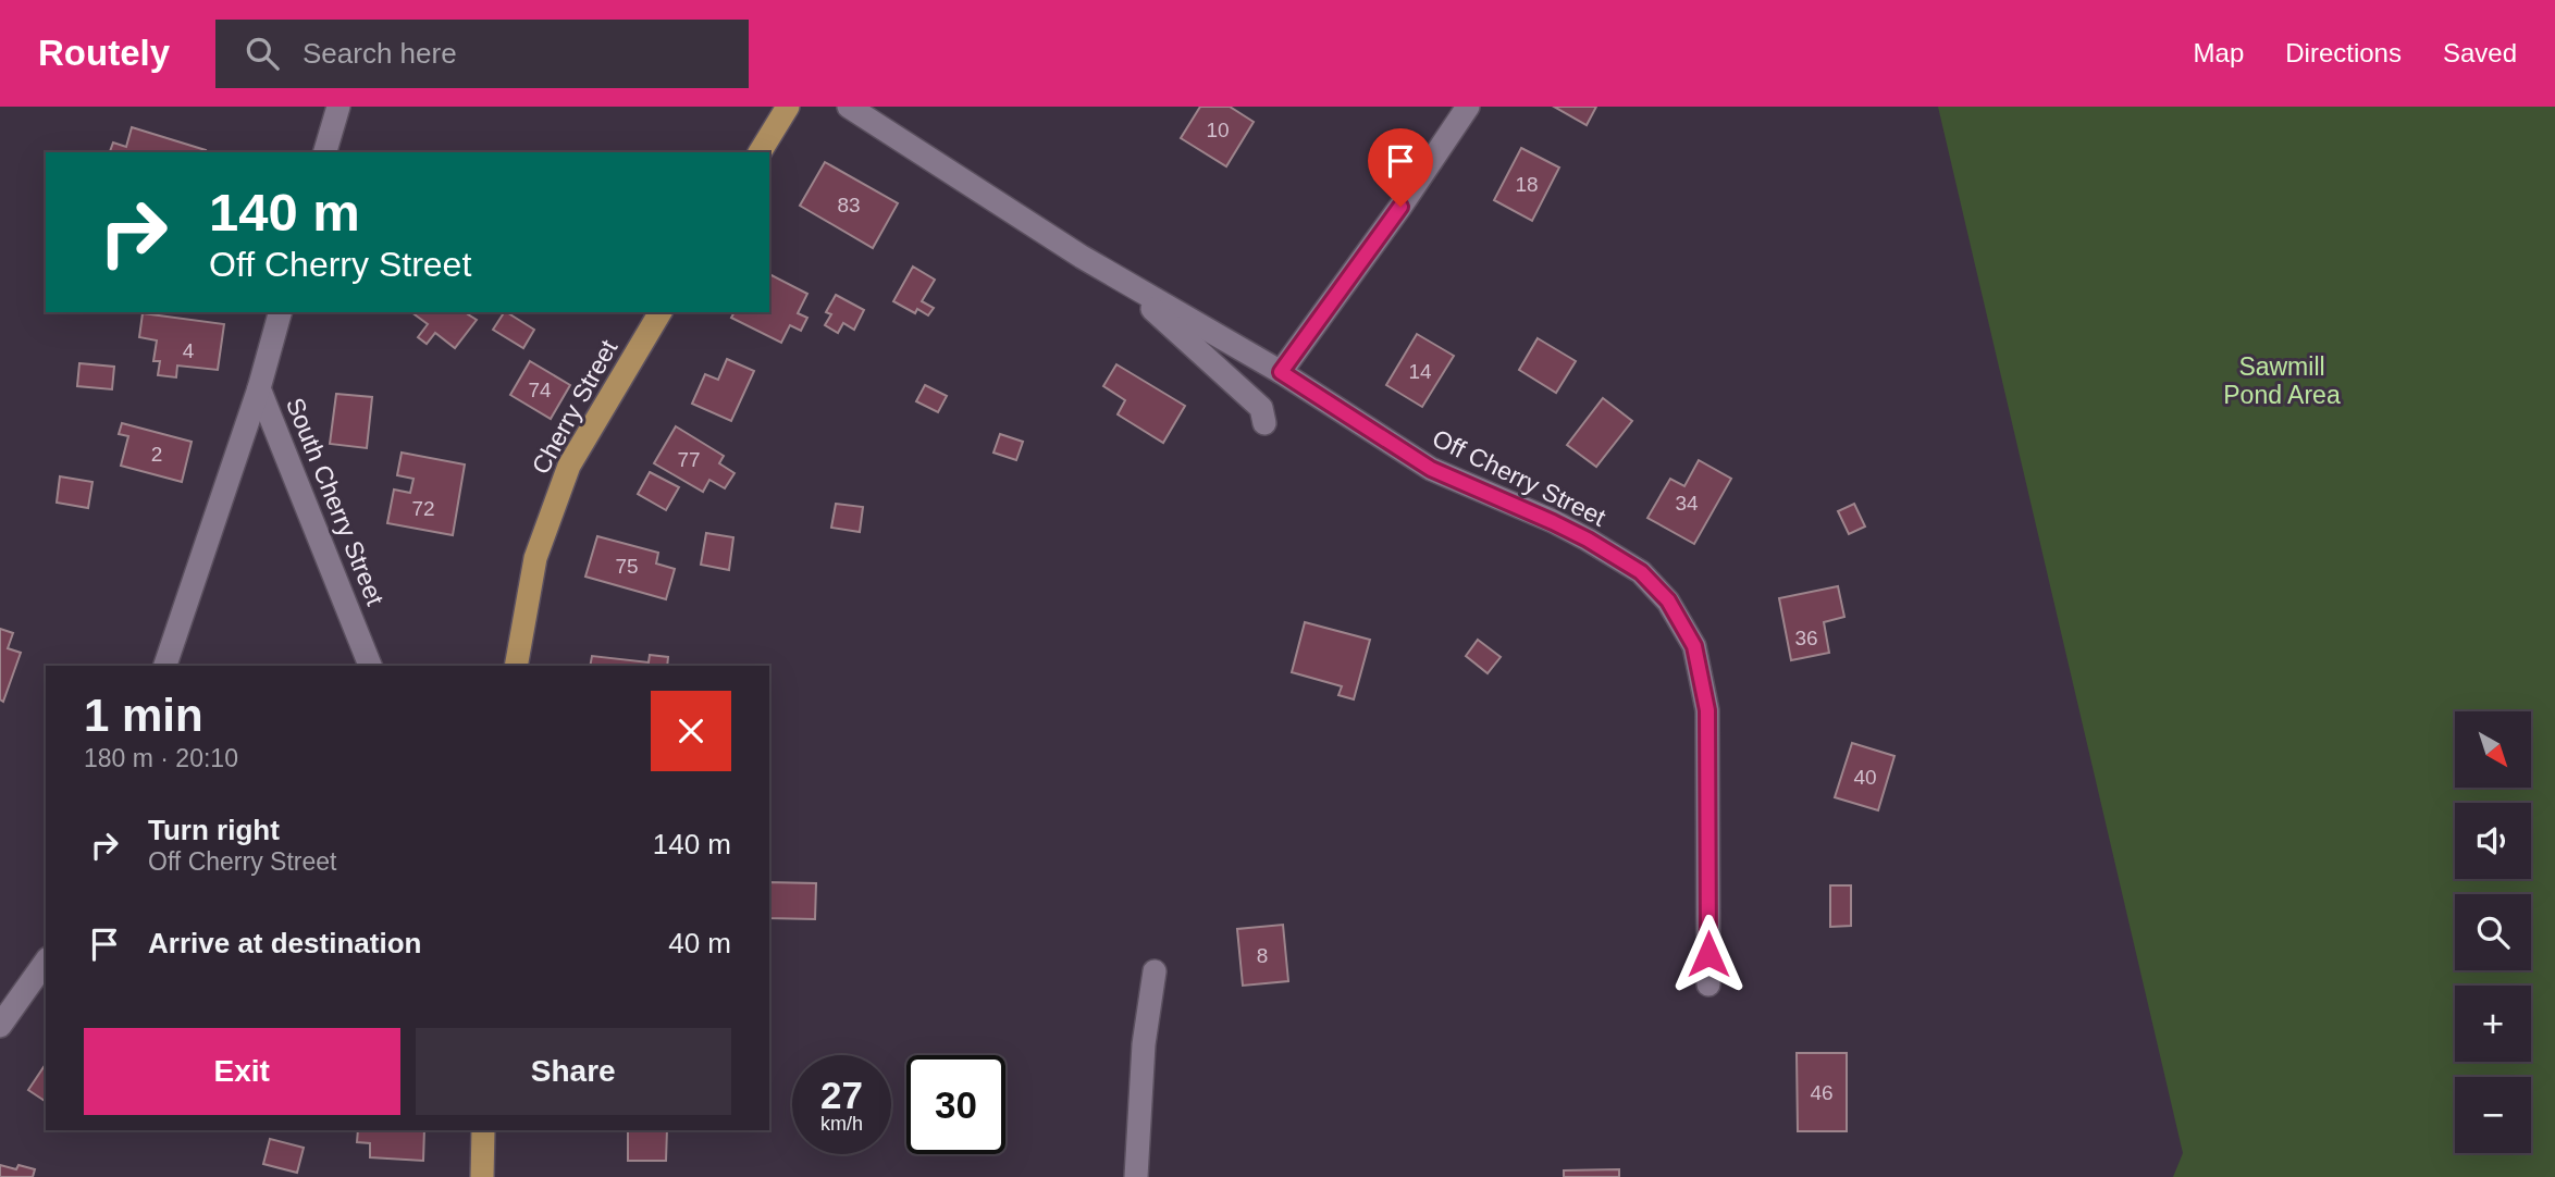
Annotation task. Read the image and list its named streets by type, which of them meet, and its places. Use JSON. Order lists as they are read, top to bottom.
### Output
{
  "streets": {
    "main road": ["Cherry Street"],
    "street": ["Off Cherry Street", "South Cherry Street"]
  },
  "parks": ["Sawmill Pond Area"],
  "house_numbers": [
    "10",
    "18",
    "83",
    "4",
    "14",
    "74",
    "2",
    "77",
    "34",
    "72",
    "75",
    "36",
    "40",
    "8",
    "46"
  ],
  "north": "bottom right",
  "page": {
    "header": "Routely",
    "search": "Search here",
    "nav": ["Map", "Directions", "Saved"],
    "turn": ["140 m", "Off Cherry Street"],
    "heading": ["1 min", "180 m · 20:10"],
    "map_buttons": ["+", "−"],
    "list": [
      {
        "name": "Turn right",
        "note": "Off Cherry Street",
        "value": "140 m"
      },
      {
        "name": "Arrive at destination",
        "value": "40 m"
      }
    ],
    "buttons": ["Exit", "Share"],
    "speed": "27 km/h",
    "limit": "30"
  }
}
